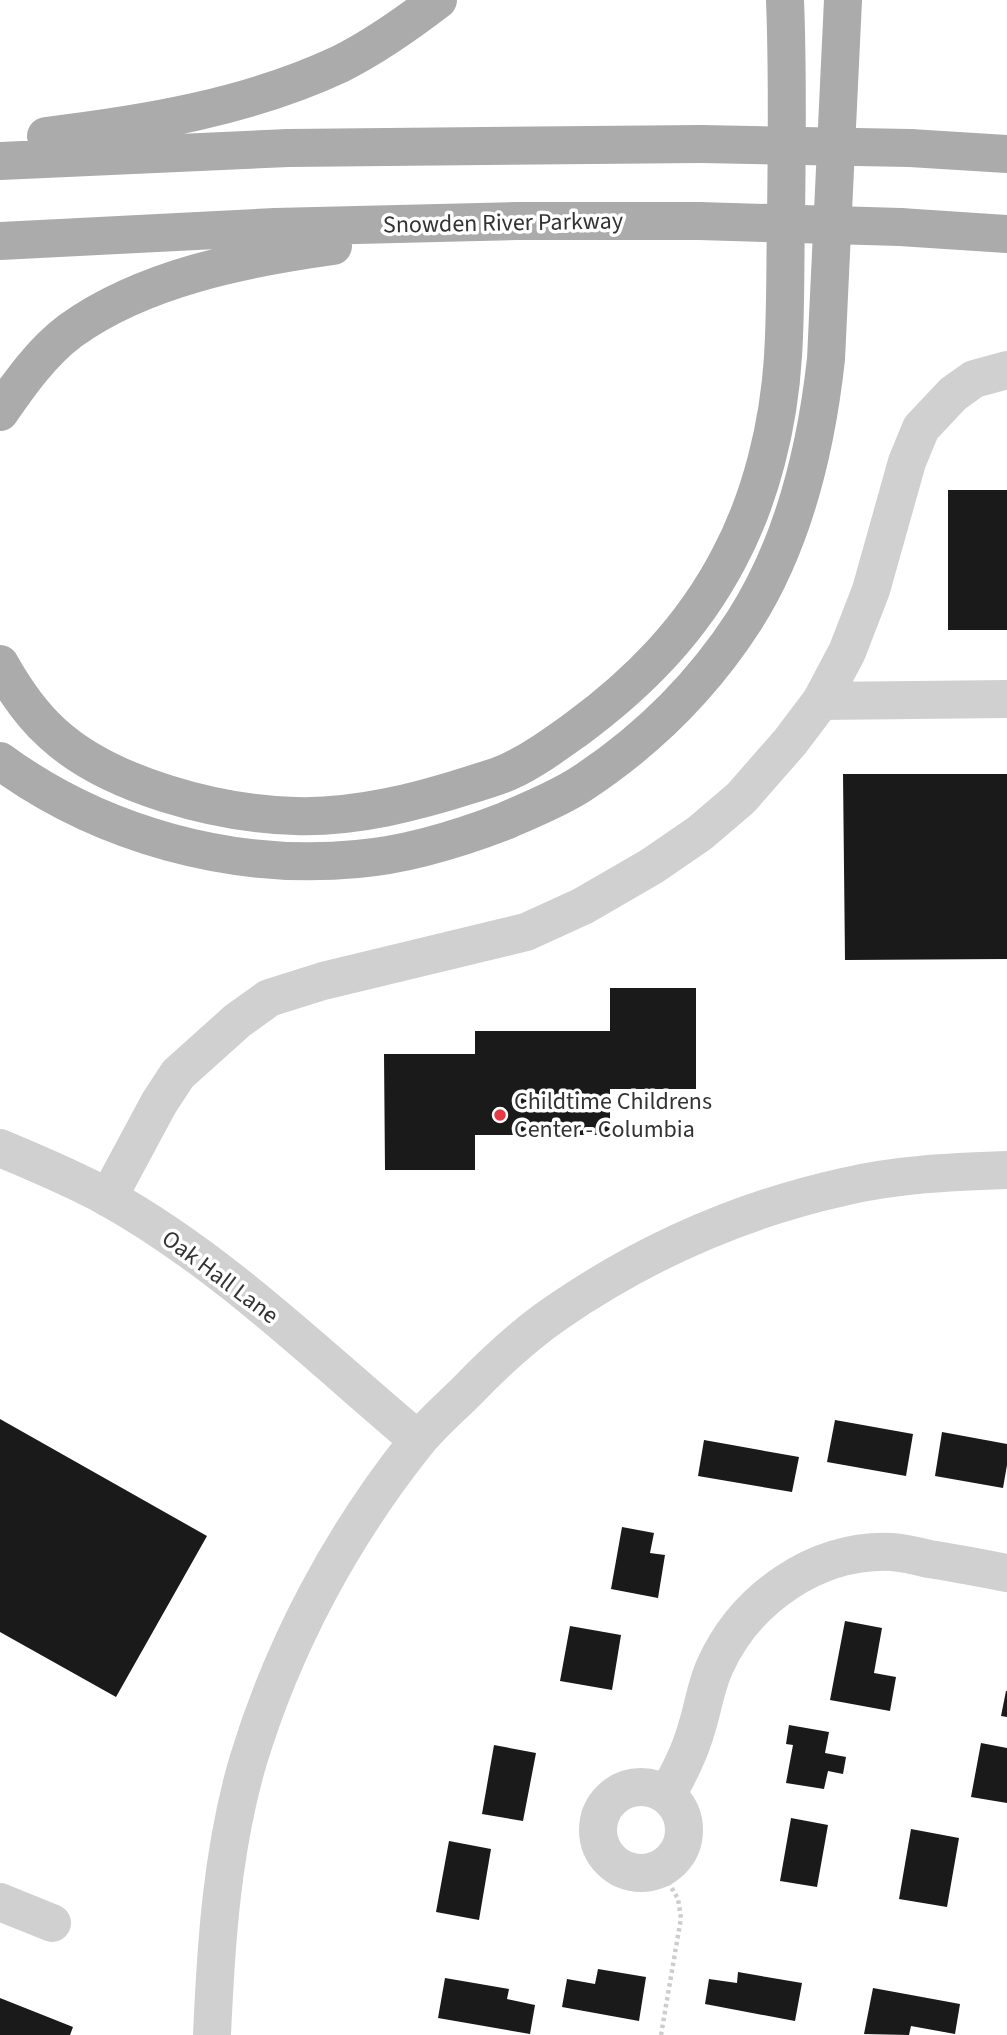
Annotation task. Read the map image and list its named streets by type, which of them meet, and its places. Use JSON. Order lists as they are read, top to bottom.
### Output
{
  "streets": {
    "main road": ["Snowden River Parkway"],
    "street": ["Oak Hall Lane"]
  },
  "places": ["Childtime Childrens Center - Columbia"]
}
